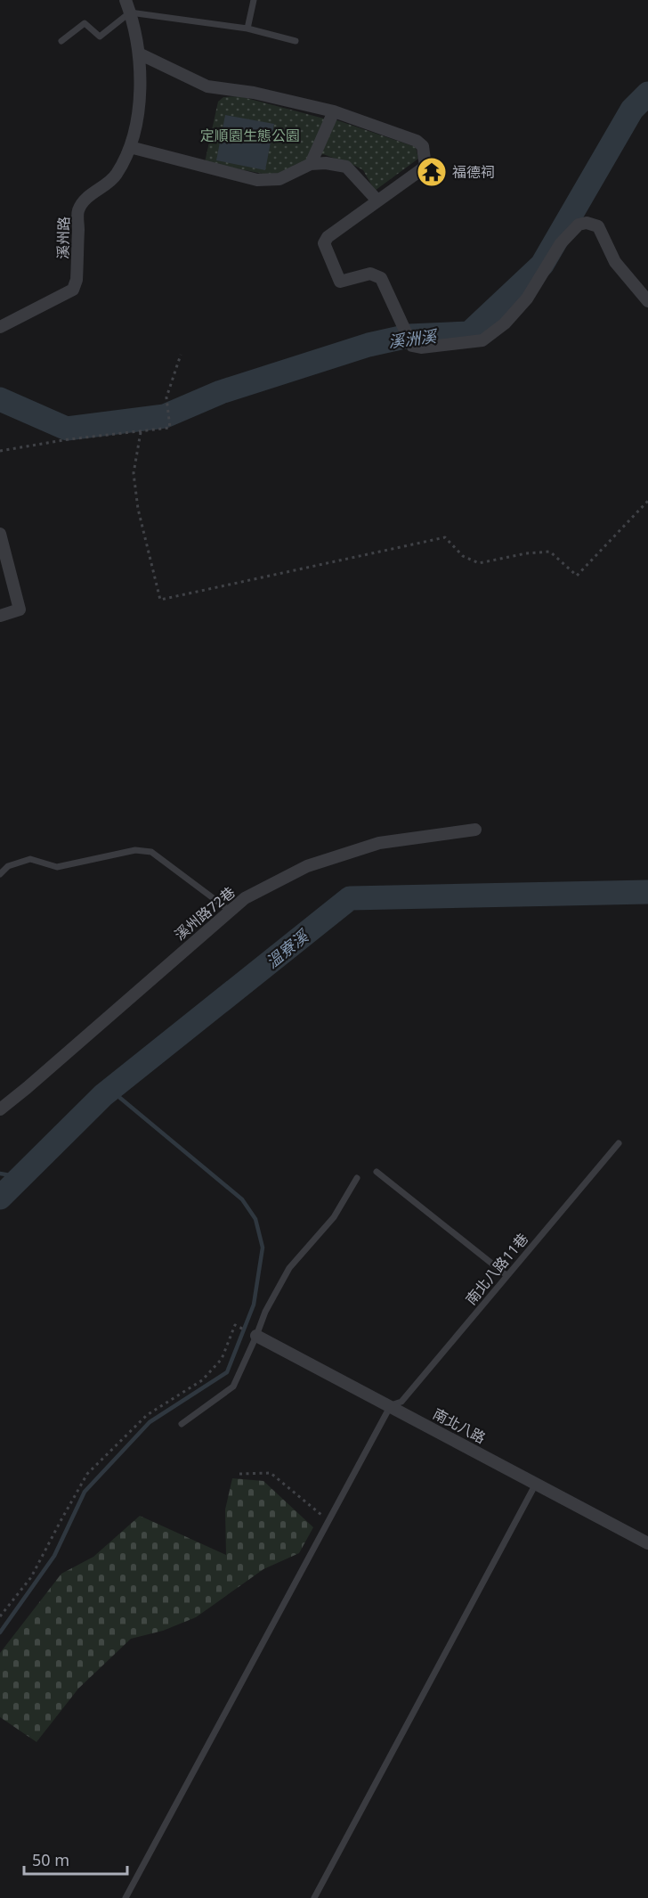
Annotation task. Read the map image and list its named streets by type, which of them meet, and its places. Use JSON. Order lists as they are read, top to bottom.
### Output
{
  "streets": {
    "street": ["溪州路", "溪州路72巷", "南北八路"],
    "lane": ["南北八路11巷"]
  },
  "crossings": [
    ["南北八路11巷", "南北八路"]
  ],
  "water": ["溪洲溪", "溫寮溪"],
  "parks": ["定順園生態公園"],
  "places": {
    "temple": ["福德祠"]
  },
  "scale_bar": "50 m"
}
